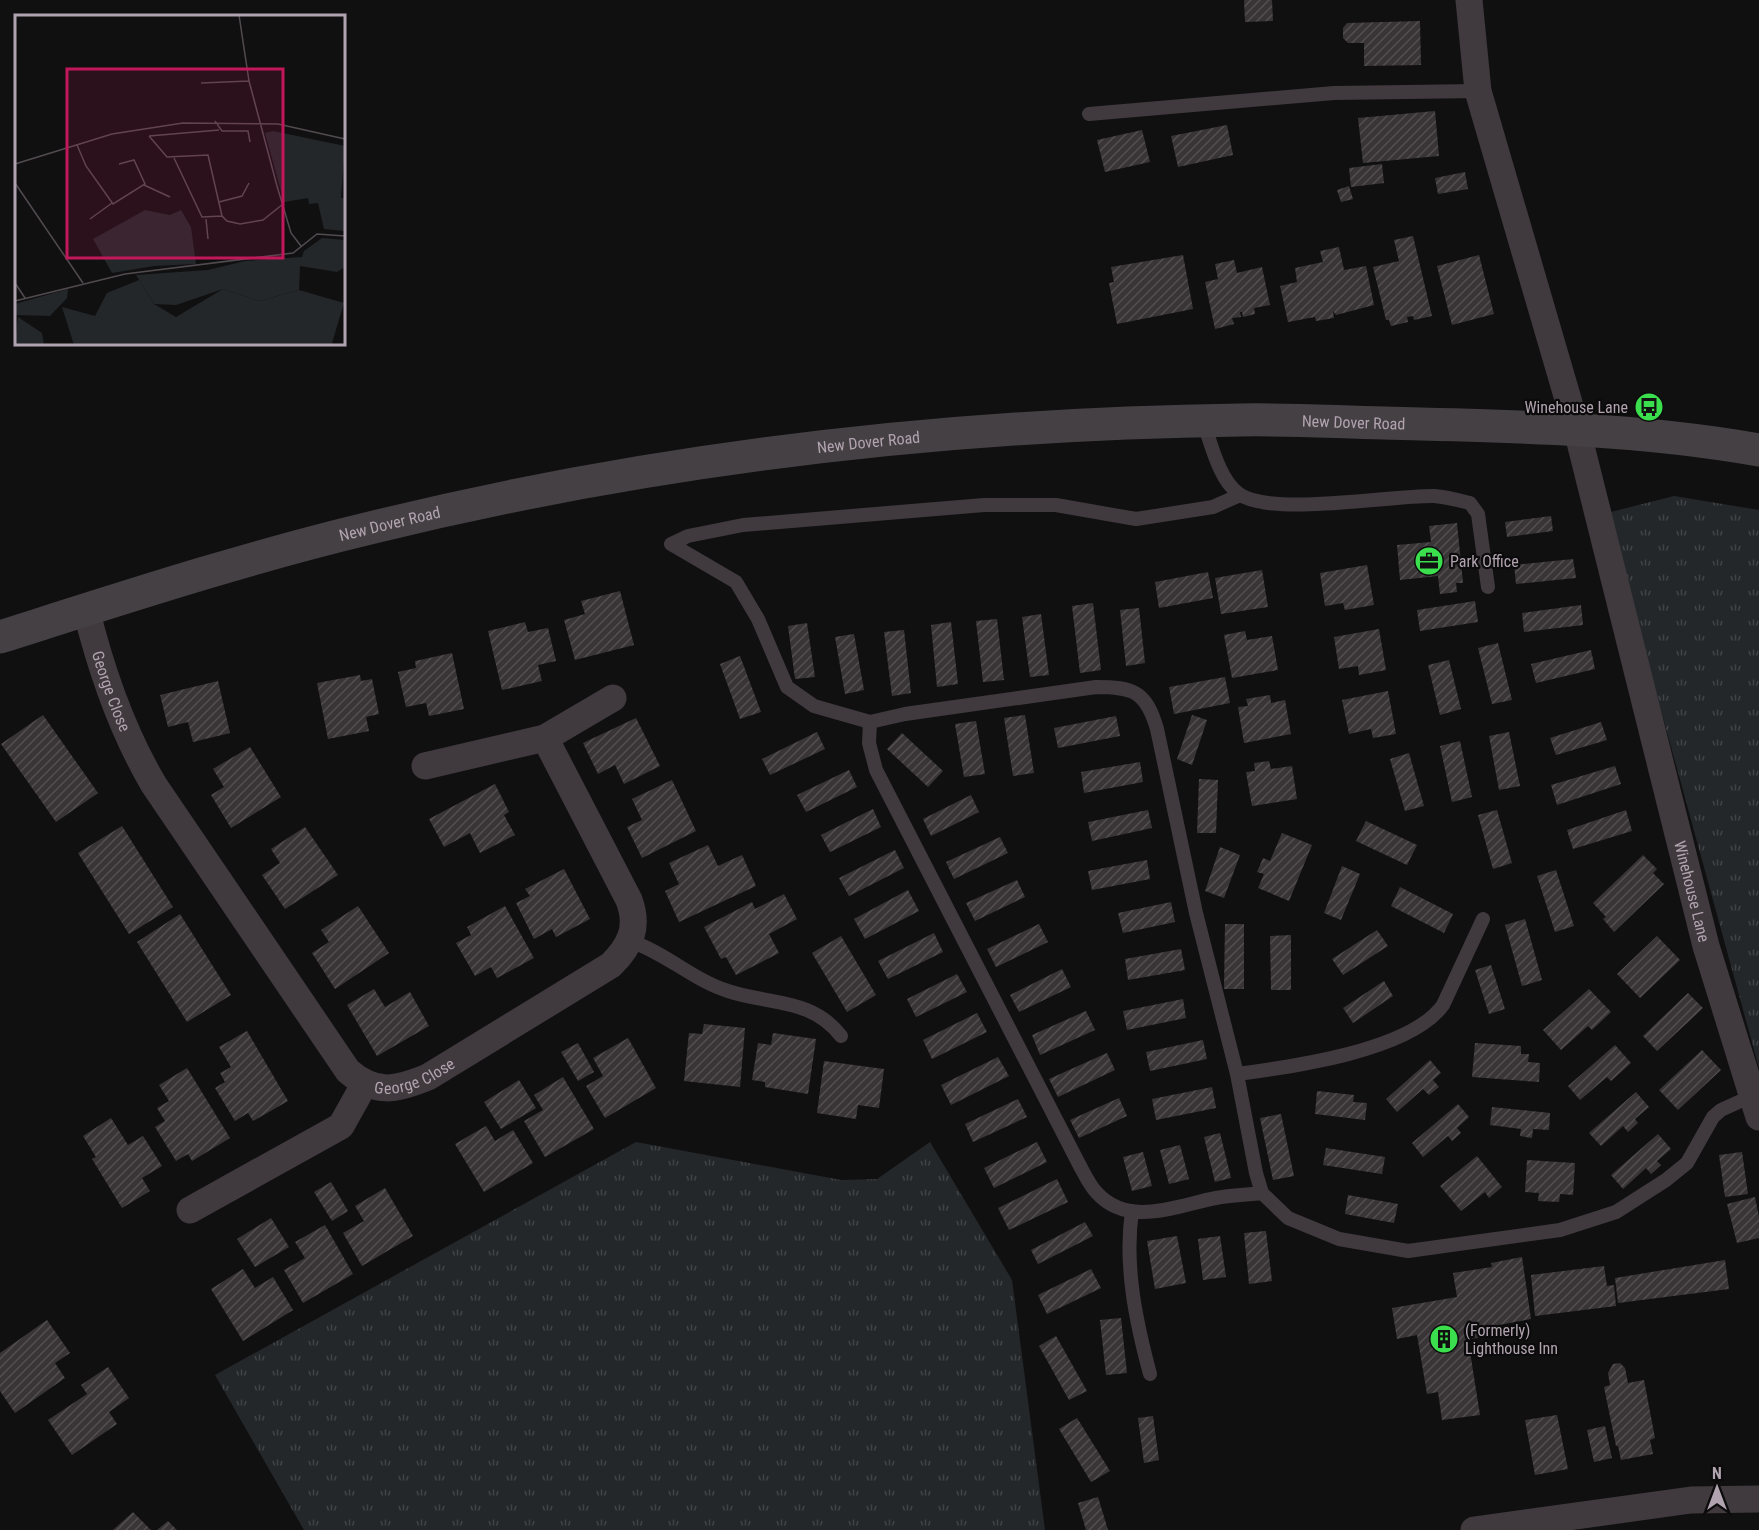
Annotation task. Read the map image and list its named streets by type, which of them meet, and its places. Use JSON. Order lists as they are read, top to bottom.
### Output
{
  "streets": {
    "main road": ["New Dover Road"],
    "street": ["George Close", "Winehouse Lane"]
  },
  "crossings": [
    ["New Dover Road", "George Close"],
    ["New Dover Road", "Winehouse Lane"]
  ],
  "places": {
    "bus stop": ["Winehouse Lane"],
    "office": ["Park Office"],
    "building": ["(Formerly) Lighthouse Inn"]
  },
  "north": "top"
}
